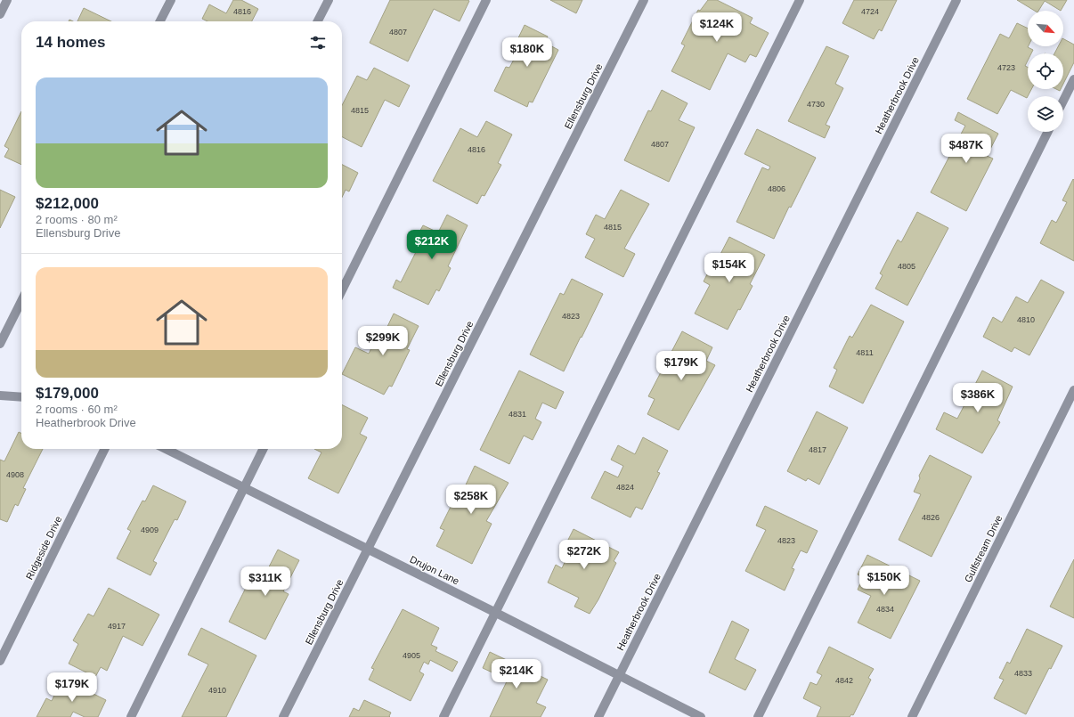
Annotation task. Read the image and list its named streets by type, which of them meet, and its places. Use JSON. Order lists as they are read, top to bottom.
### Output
{
  "streets": {
    "street": [
      "Heatherbrook Drive",
      "Ellensburg Drive",
      "Ridgeside Drive",
      "Gulfstream Drive",
      "Drujon Lane"
    ]
  },
  "crossings": [
    ["Heatherbrook Drive", "Drujon Lane"],
    ["Ellensburg Drive", "Drujon Lane"]
  ],
  "house_numbers": [
    "4816",
    "4724",
    "4807",
    "4723",
    "4730",
    "4815",
    "4807",
    "4816",
    "4806",
    "4815",
    "4805",
    "4823",
    "4810",
    "4811",
    "4831",
    "4817",
    "4908",
    "4824",
    "4826",
    "4909",
    "4823",
    "4834",
    "4917",
    "4905",
    "4833",
    "4842",
    "4910"
  ],
  "north": "bottom right",
  "page": {
    "price": [
      "$124K",
      "$180K",
      "$487K",
      "$212K",
      "$154K",
      "$299K",
      "$179K",
      "$386K",
      "$258K",
      "$272K",
      "$150K",
      "$311K",
      "$214K",
      "$179K"
    ],
    "heading": "14 homes",
    "list": [
      {
        "name": "$212,000",
        "note": "2 rooms · 80 m² · Ellensburg Drive"
      },
      {
        "name": "$179,000",
        "note": "2 rooms · 60 m² · Heatherbrook Drive"
      }
    ]
  }
}
